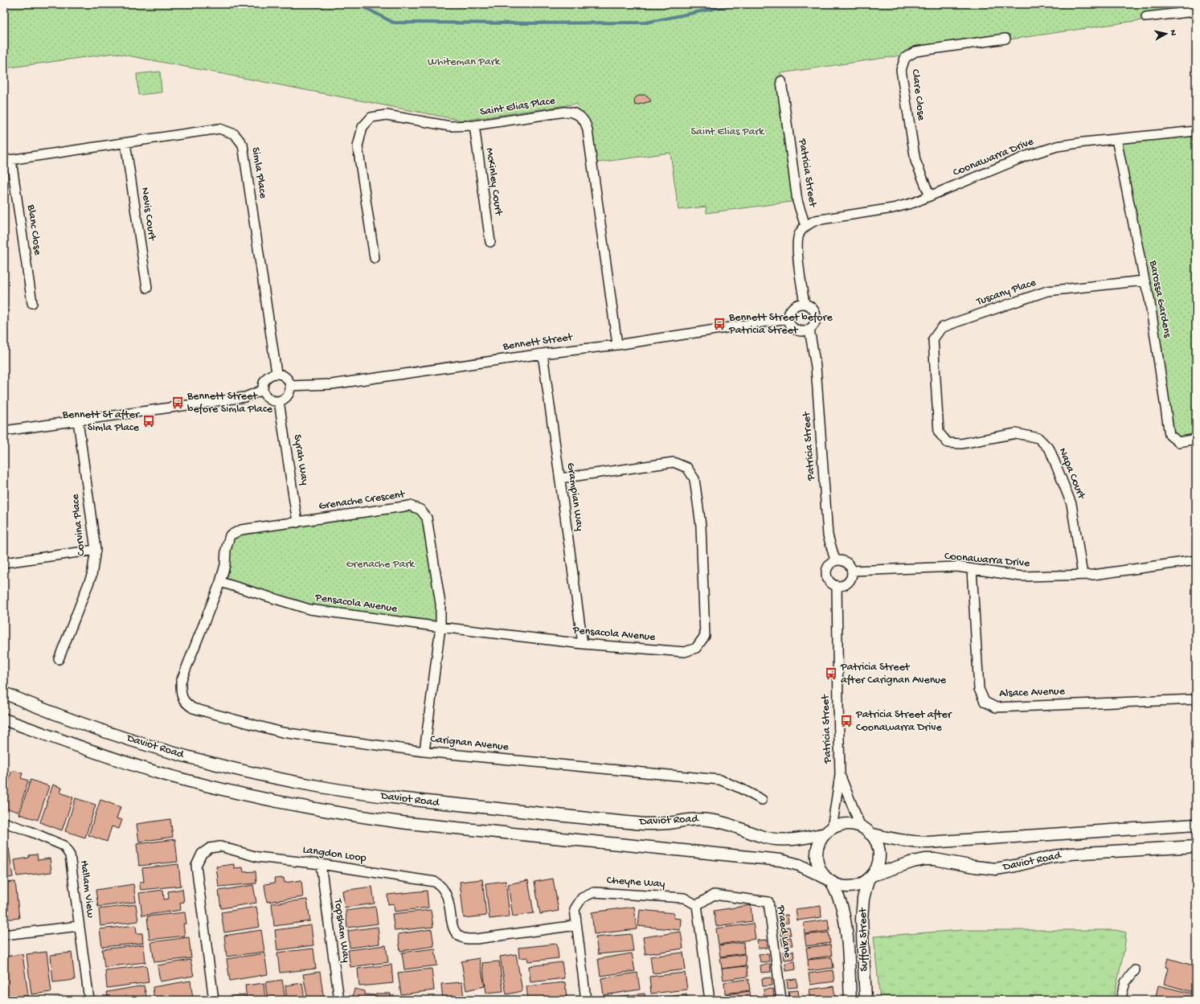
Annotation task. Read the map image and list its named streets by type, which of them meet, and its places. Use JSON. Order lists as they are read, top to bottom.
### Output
{
  "streets": {
    "street": [
      "Clare Close",
      "Saint Elias Place",
      "Coonawarra Drive",
      "Simla Place",
      "Patricia Street",
      "McKinley Court",
      "Nevis Court",
      "Blanc Close",
      "Tuscany Place",
      "Barossa Gardens",
      "Bennett Street",
      "Syrah Way",
      "Napa Court",
      "Grampian Way",
      "Grenache Crescent",
      "Corvina Place",
      "Pensacola Avenue",
      "Alsace Avenue",
      "Carignan Avenue",
      "Daviot Road",
      "Langdon Loop",
      "Cheyne Way",
      "Hallam View",
      "Topsham Way",
      "Praed Lane",
      "Suffolk Street"
    ]
  },
  "crossings": [
    ["Clare Close", "Coonawarra Drive"],
    ["Saint Elias Place", "McKinley Court"],
    ["Saint Elias Place", "Bennett Street"],
    ["Coonawarra Drive", "Patricia Street"],
    ["Coonawarra Drive", "Barossa Gardens"],
    ["Coonawarra Drive", "Napa Court"],
    ["Coonawarra Drive", "Alsace Avenue"],
    ["Simla Place", "Nevis Court"],
    ["Simla Place", "Blanc Close"],
    ["Simla Place", "Bennett Street"],
    ["Simla Place", "Syrah Way"],
    ["Patricia Street", "Bennett Street"],
    ["Patricia Street", "Daviot Road"],
    ["Patricia Street", "Suffolk Street"],
    ["Tuscany Place", "Barossa Gardens"],
    ["Tuscany Place", "Napa Court"],
    ["Bennett Street", "Syrah Way"],
    ["Bennett Street", "Grampian Way"],
    ["Syrah Way", "Grenache Crescent"],
    ["Grampian Way", "Pensacola Avenue"],
    ["Grenache Crescent", "Pensacola Avenue"],
    ["Grenache Crescent", "Carignan Avenue"],
    ["Daviot Road", "Suffolk Street"],
    ["Langdon Loop", "Cheyne Way"],
    ["Langdon Loop", "Topsham Way"],
    ["Cheyne Way", "Praed Lane"]
  ],
  "parks": ["Whiteman Park", "Saint Elias Park", "Grenache Park"],
  "places": {
    "bus stop": [
      "Bennett Street before Patricia Street",
      "Bennett Street before Simla Place",
      "Bennett St after Simla Place",
      "Patricia Street after Carignan Avenue",
      "Patricia Street after Coonawarra Drive"
    ]
  },
  "north": "right"
}
